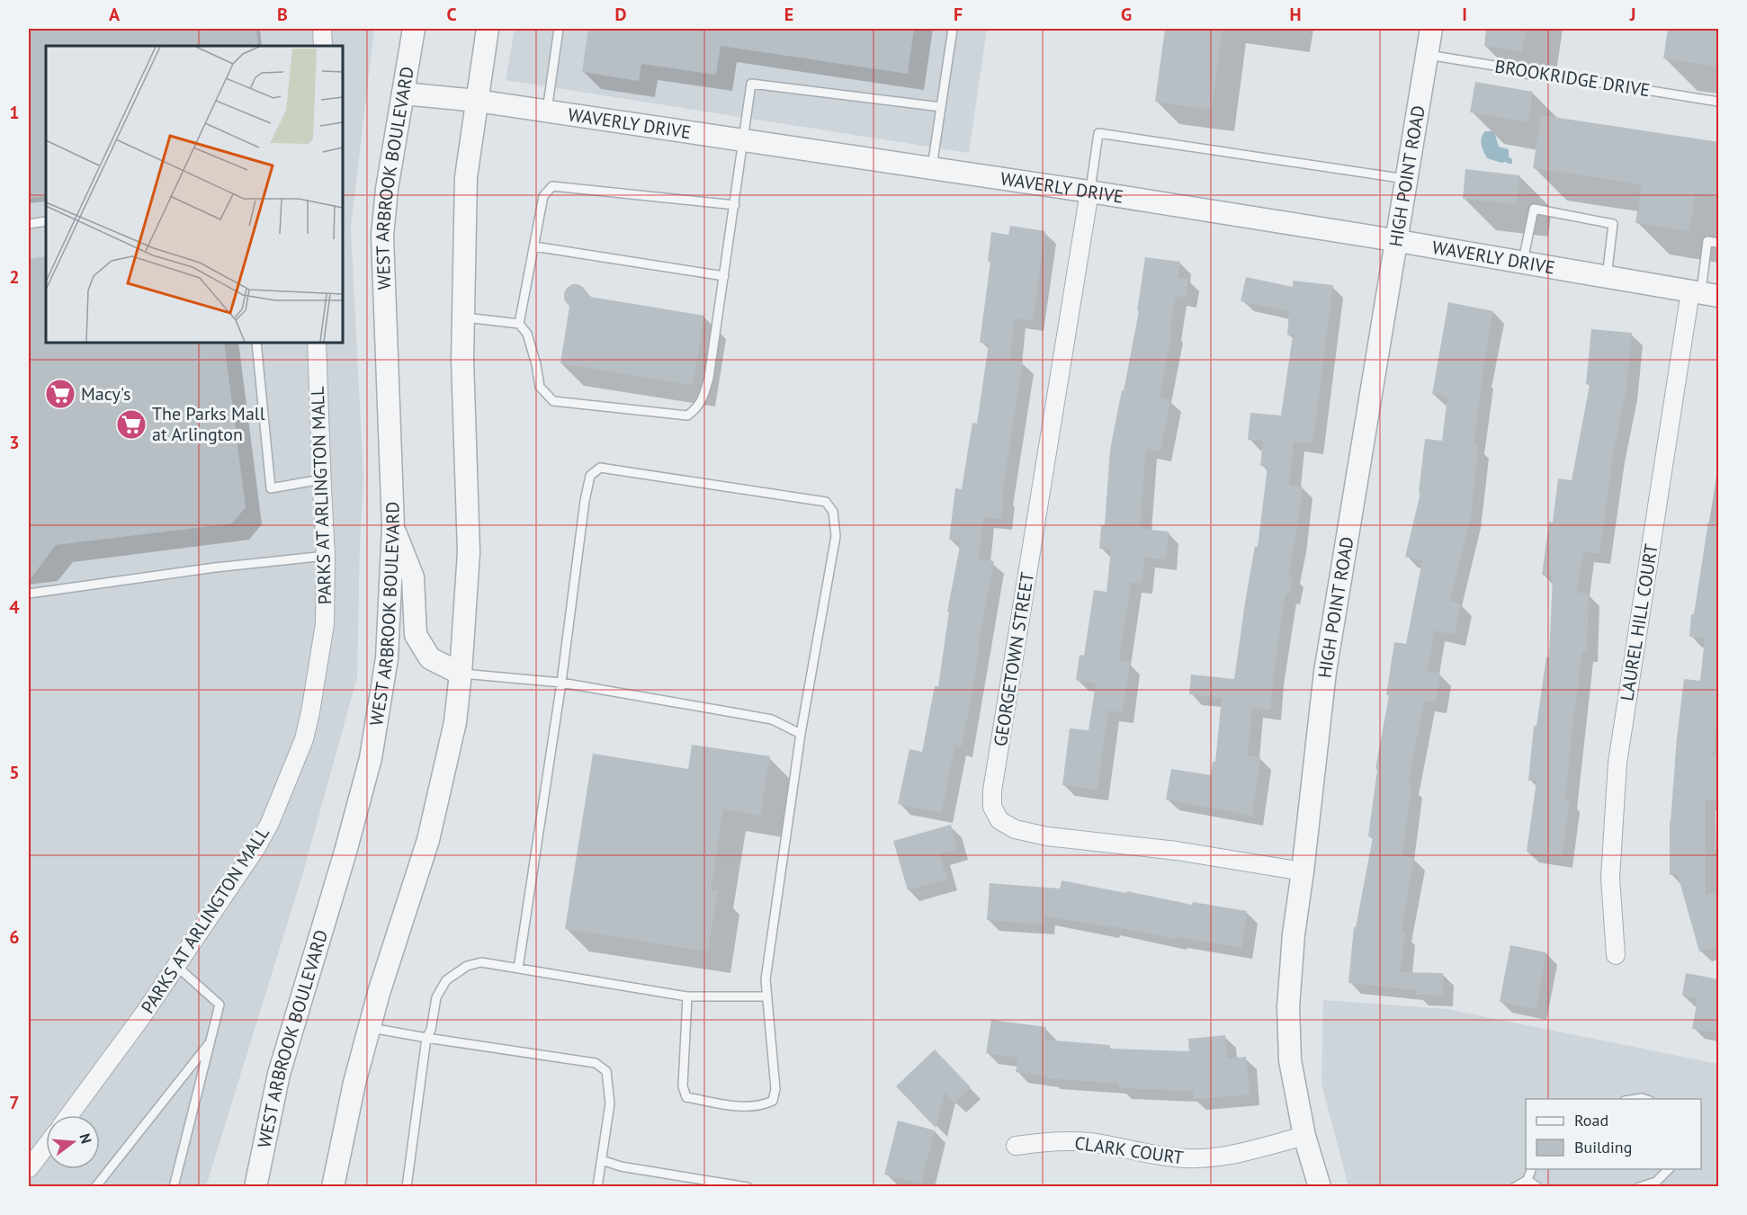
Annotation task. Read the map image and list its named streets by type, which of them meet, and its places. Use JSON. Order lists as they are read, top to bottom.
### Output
{
  "streets": {
    "street": [
      "WAVERLY DRIVE",
      "HIGH POINT ROAD",
      "WEST ARBROOK BOULEVARD",
      "PARKS AT ARLINGTON MALL",
      "LAUREL HILL COURT",
      "GEORGETOWN STREET",
      "CLARK COURT"
    ],
    "lane": ["BROOKRIDGE DRIVE"]
  },
  "crossings": [
    ["BROOKRIDGE DRIVE", "HIGH POINT ROAD"],
    ["WAVERLY DRIVE", "HIGH POINT ROAD"],
    ["WAVERLY DRIVE", "WEST ARBROOK BOULEVARD"],
    ["WAVERLY DRIVE", "LAUREL HILL COURT"],
    ["WAVERLY DRIVE", "GEORGETOWN STREET"],
    ["HIGH POINT ROAD", "GEORGETOWN STREET"],
    ["HIGH POINT ROAD", "CLARK COURT"]
  ],
  "places": {
    "supermarket": ["Macy's", "The Parks Mall at Arlington"]
  },
  "legend": ["Road", "Building"],
  "north": "right",
  "grid": {
    "columns": [
      "A",
      "B",
      "C",
      "D",
      "E",
      "F",
      "G",
      "H",
      "I",
      "J"
    ],
    "rows": [
      "1",
      "2",
      "3",
      "4",
      "5",
      "6",
      "7"
    ]
  }
}
